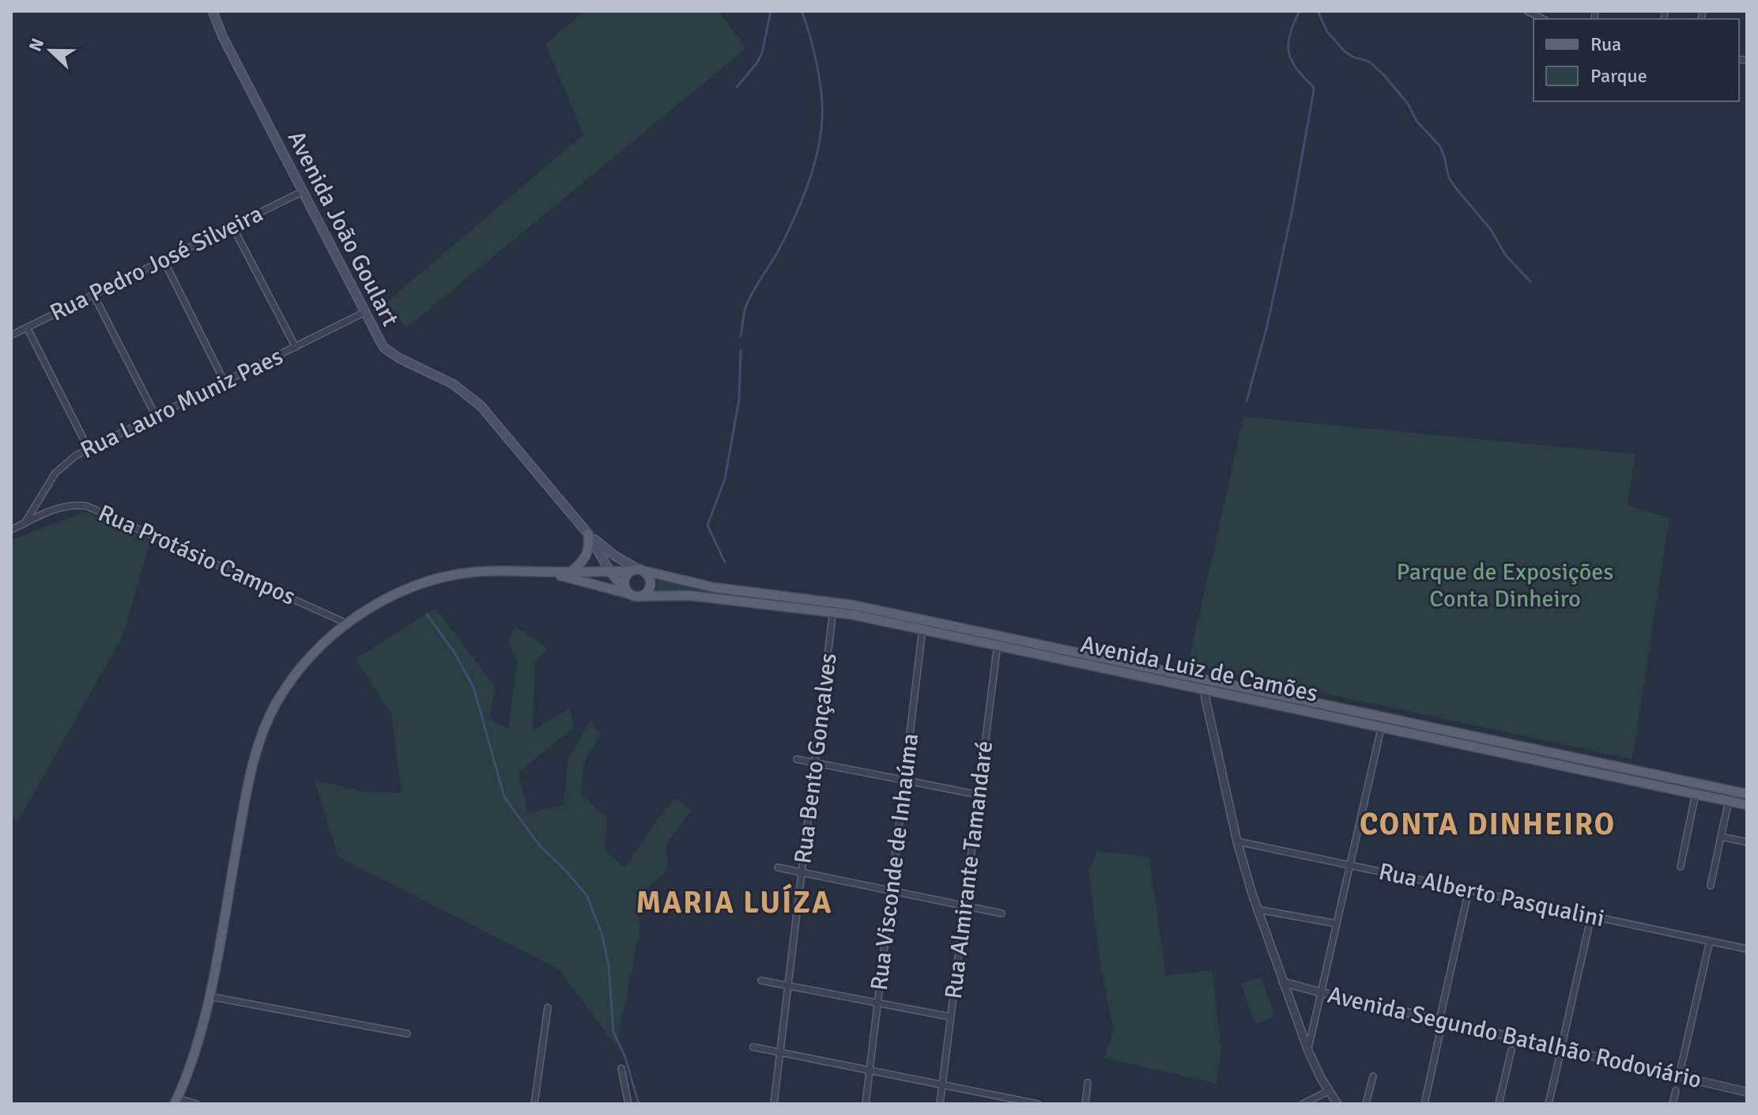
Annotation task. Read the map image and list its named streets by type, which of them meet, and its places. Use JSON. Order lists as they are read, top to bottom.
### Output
{
  "streets": {
    "main road": ["Avenida João Goulart", "Avenida Luiz de Camões"],
    "street": [
      "Rua Pedro José Silveira",
      "Rua Lauro Muniz Paes",
      "Rua Protásio Campos",
      "Rua Bento Gonçalves",
      "Rua Visconde de Inhaúma",
      "Rua Almirante Tamandaré",
      "Rua Alberto Pasqualini",
      "Avenida Segundo Batalhão Rodoviário"
    ]
  },
  "crossings": [
    ["Avenida João Goulart", "Rua Pedro José Silveira"],
    ["Avenida João Goulart", "Rua Lauro Muniz Paes"],
    ["Avenida João Goulart", "Avenida Luiz de Camões"],
    ["Rua Lauro Muniz Paes", "Rua Protásio Campos"],
    ["Rua Protásio Campos", "Avenida Luiz de Camões"],
    ["Avenida Luiz de Camões", "Rua Bento Gonçalves"],
    ["Avenida Luiz de Camões", "Rua Visconde de Inhaúma"],
    ["Avenida Luiz de Camões", "Rua Almirante Tamandaré"]
  ],
  "districts": ["CONTA DINHEIRO", "MARIA LUÍZA"],
  "parks": ["Parque de Exposições Conta Dinheiro"],
  "legend": ["Rua", "Parque"],
  "north": "left"
}
